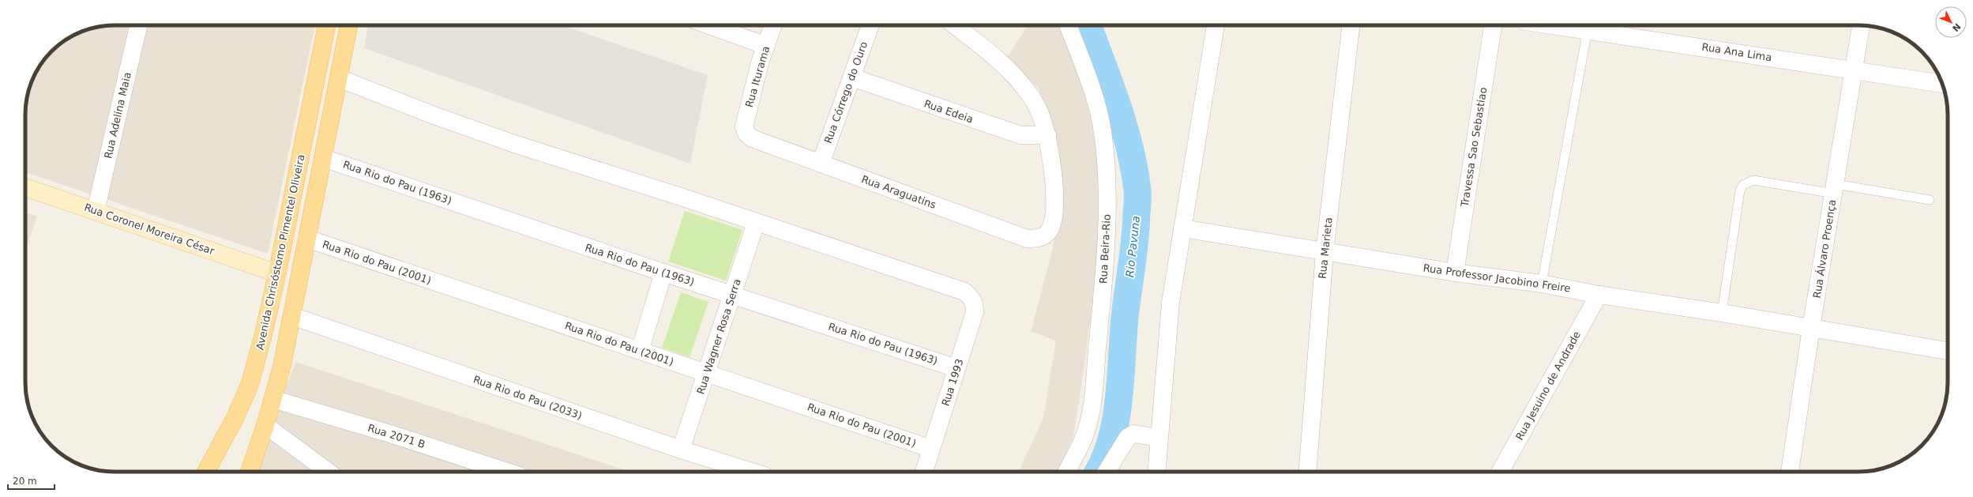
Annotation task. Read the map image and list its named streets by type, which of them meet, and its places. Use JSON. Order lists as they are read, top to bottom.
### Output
{
  "streets": {
    "main road": ["Avenida Chrisóstomo Pimentel Oliveira"],
    "street": [
      "Rua Ana Lima",
      "Rua Iturama",
      "Rua Córrego do Ouro",
      "Rua Edeia",
      "Rua Adelina Maia",
      "Travessa Sao Sebastiao",
      "Rua Rio do Pau (1963)",
      "Rua Araguatins",
      "Rua Coronel Moreira César",
      "Rua Marieta",
      "Rua Beira-Rio",
      "Rua Álvaro Proença",
      "Rua Rio do Pau (2001)",
      "Rua Professor Jacobino Freire",
      "Rua Wagner Rosa Serra",
      "Rua 1993",
      "Rua Jesuino de Andrade",
      "Rua Rio do Pau (2033)",
      "Rua 2071 B"
    ]
  },
  "crossings": [
    ["Rua Ana Lima", "Rua Álvaro Proença"],
    ["Rua Iturama", "Rua Araguatins"],
    ["Rua Córrego do Ouro", "Rua Edeia"],
    ["Rua Córrego do Ouro", "Rua Araguatins"],
    ["Rua Edeia", "Rua Araguatins"],
    ["Rua Adelina Maia", "Rua Coronel Moreira César"],
    ["Travessa Sao Sebastiao", "Rua Professor Jacobino Freire"],
    ["Rua Rio do Pau (1963)", "Rua Wagner Rosa Serra"],
    ["Rua Rio do Pau (1963)", "Rua 1993"],
    ["Rua Coronel Moreira César", "Avenida Chrisóstomo Pimentel Oliveira"],
    ["Rua Marieta", "Rua Professor Jacobino Freire"],
    ["Rua Álvaro Proença", "Rua Professor Jacobino Freire"],
    ["Rua Rio do Pau (2001)", "Rua Wagner Rosa Serra"],
    ["Rua Rio do Pau (2001)", "Rua 1993"],
    ["Rua Professor Jacobino Freire", "Rua Jesuino de Andrade"],
    ["Rua Wagner Rosa Serra", "Rua 1993"],
    ["Rua Wagner Rosa Serra", "Rua Rio do Pau (2033)"]
  ],
  "water": ["Rio Pavuna"],
  "scale_bar": "20 m",
  "north": "bottom right"
}
